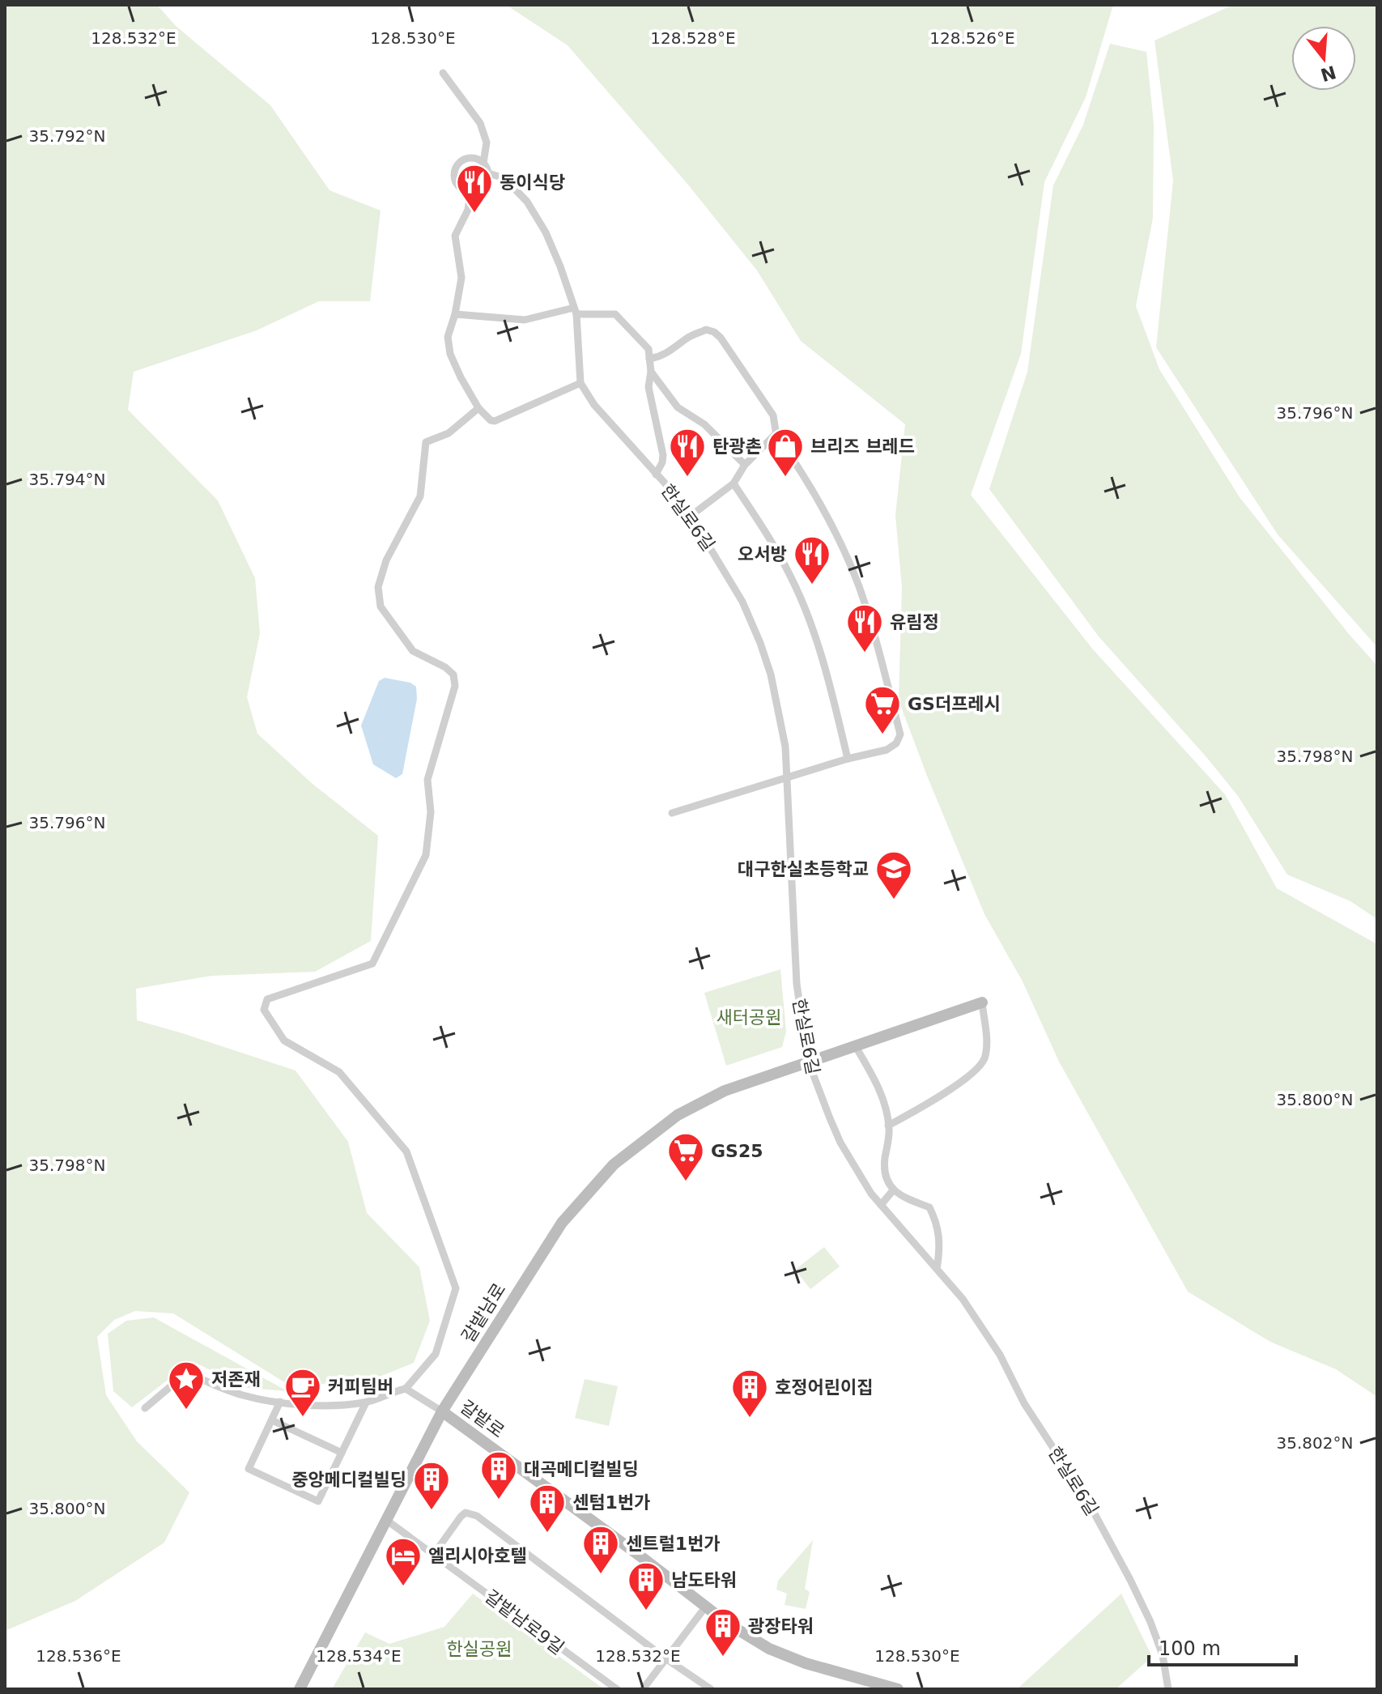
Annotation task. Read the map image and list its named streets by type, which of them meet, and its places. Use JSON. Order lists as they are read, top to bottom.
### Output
{
  "streets": {
    "main road": ["갈밭남로", "갈밭로"],
    "street": ["한실로6길", "갈밭남로9길"]
  },
  "crossings": [
    ["한실로6길", "갈밭남로"],
    ["갈밭남로", "갈밭로"],
    ["갈밭남로", "갈밭남로9길"]
  ],
  "parks": ["새터공원", "한실공원"],
  "places": {
    "restaurant": [
      "동이식당",
      "탄광촌",
      "오서방",
      "유림정"
    ],
    "shop": ["브리즈 브레드"],
    "supermarket": ["GS더프레시", "GS25"],
    "school or university": ["대구한실초등학교"],
    "place": ["저존재"],
    "cafe": ["커피팀버"],
    "building": [
      "호정어린이집",
      "대곡메디컬빌딩",
      "중앙메디컬빌딩",
      "센텀1번가",
      "센트럴1번가",
      "남도타워",
      "광장타워"
    ],
    "hotel": ["엘리시아호텔"]
  },
  "scale_bar": "100 m",
  "north": "bottom",
  "coordinates": [
    "128.532°E",
    "128.530°E",
    "128.528°E",
    "128.526°E",
    "35.792°N",
    "35.796°N",
    "35.794°N",
    "35.798°N",
    "35.800°N",
    "35.802°N",
    "128.536°E",
    "128.534°E"
  ]
}
